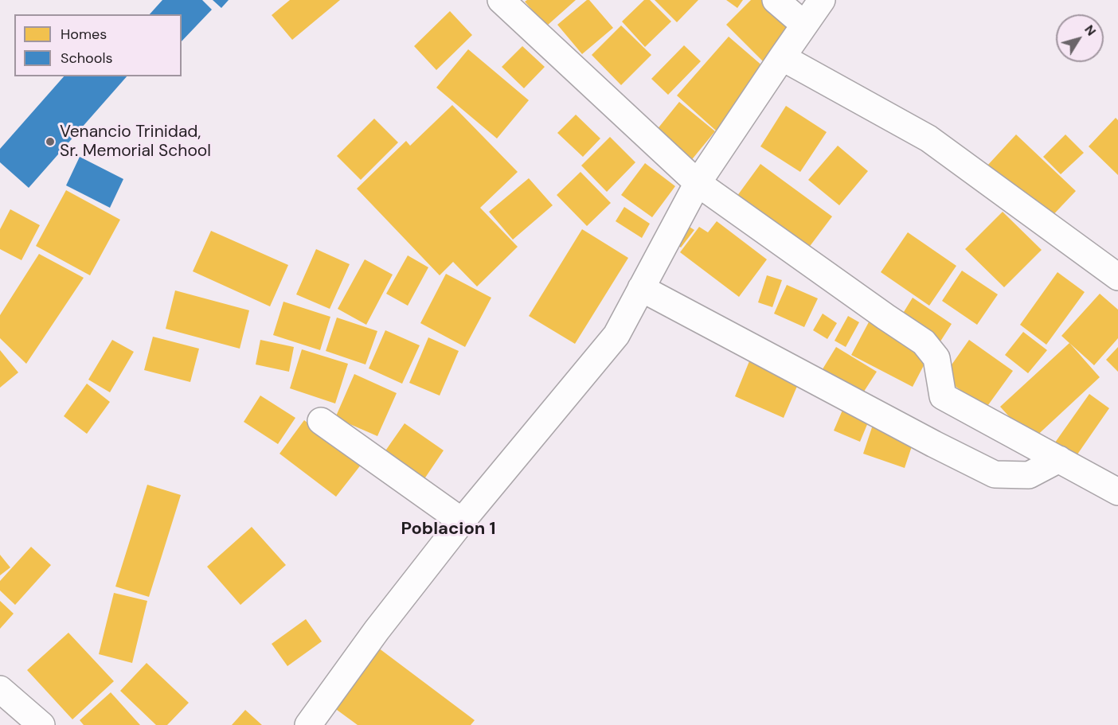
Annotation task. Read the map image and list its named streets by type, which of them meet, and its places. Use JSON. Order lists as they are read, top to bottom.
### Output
{
  "districts": ["Poblacion 1"],
  "places": ["Venancio Trinidad, Sr. Memorial School"],
  "legend": ["Homes", "Schools"],
  "north": "top right"
}
